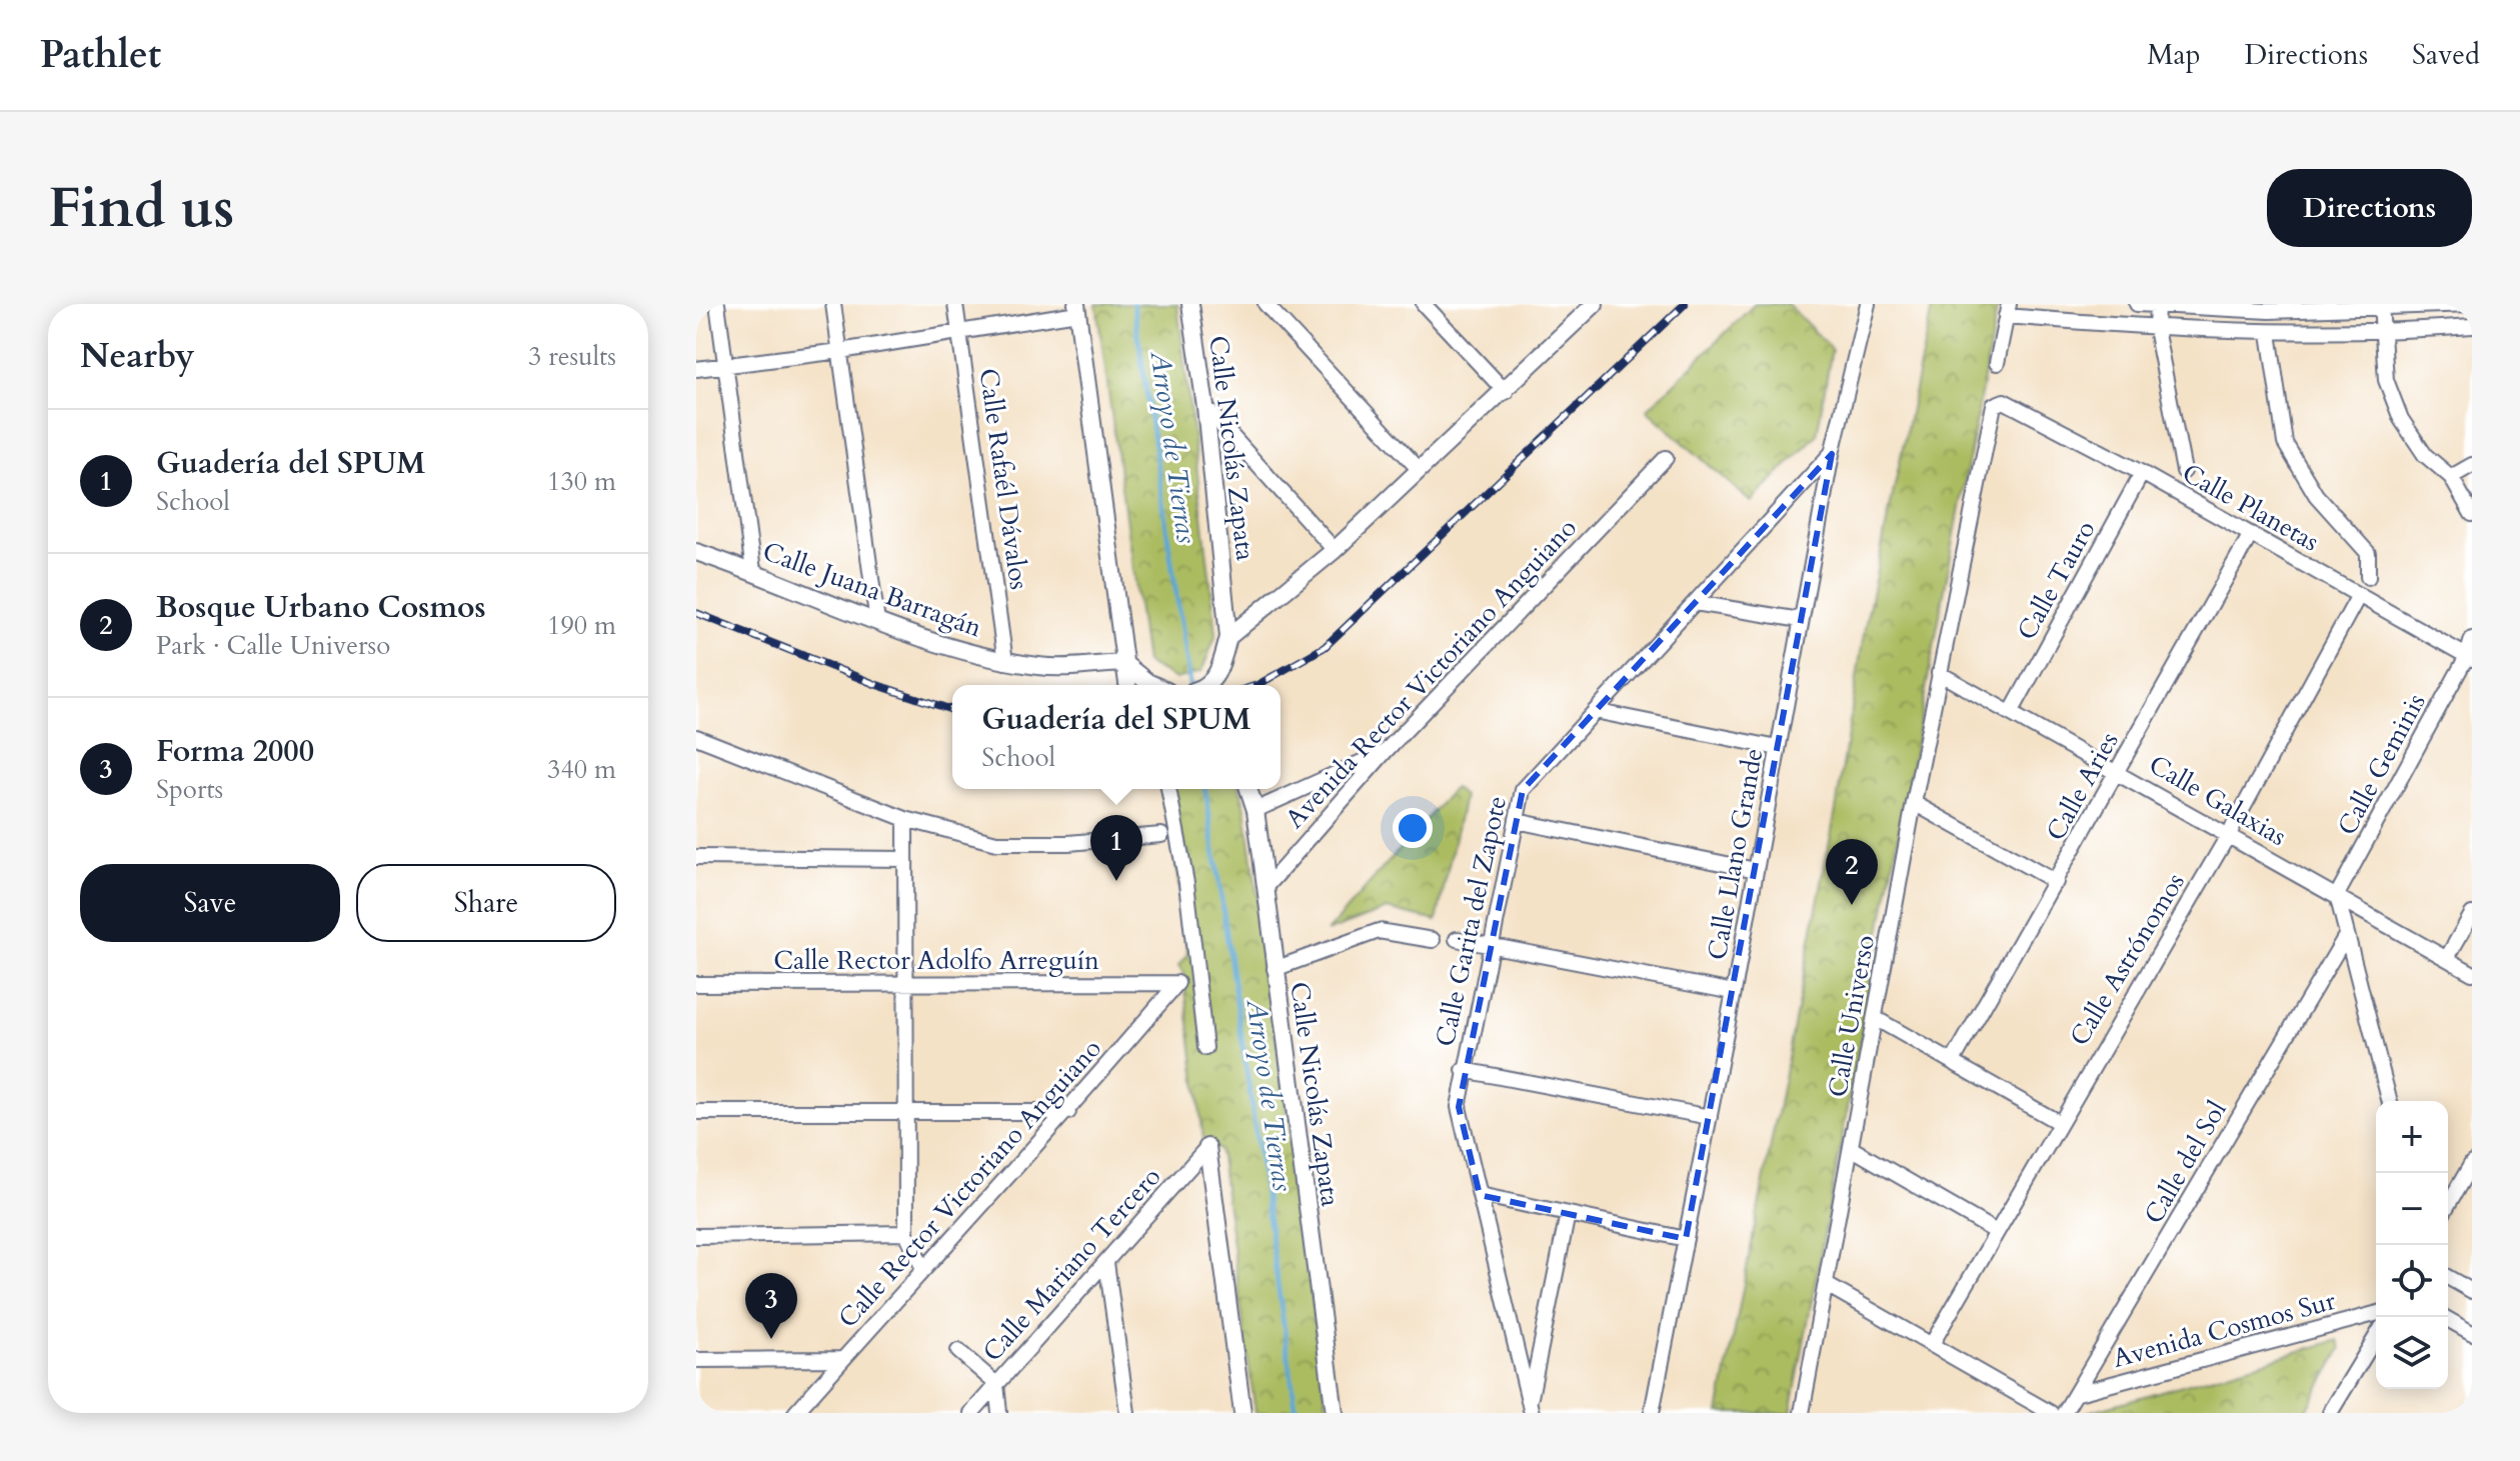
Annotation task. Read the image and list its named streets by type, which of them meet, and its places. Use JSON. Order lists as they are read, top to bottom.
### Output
{
  "streets": {
    "street": [
      "Calle Nicolás Zapata",
      "Calle Rafaél Dávalos",
      "Calle Planetas",
      "Calle Tauro",
      "Calle Juana Barragán",
      "Avenida Rector Victoriano Anguiano",
      "Calle Geminis",
      "Calle Aries",
      "Calle Galaxias",
      "Calle Llano Grande",
      "Calle Garita del Zapote",
      "Calle Astrónomos",
      "Calle Rector Adolfo Arreguín",
      "Calle Universo",
      "Calle del Sol",
      "Calle Rector Victoriano Anguiano",
      "Calle Mariano Tercero",
      "Avenida Cosmos Sur"
    ]
  },
  "crossings": [
    ["Calle Nicolás Zapata", "Avenida Rector Victoriano Anguiano"],
    ["Calle Rafaél Dávalos", "Calle Juana Barragán"],
    ["Calle Planetas", "Calle Tauro"],
    ["Calle Planetas", "Calle Geminis"],
    ["Calle Planetas", "Calle Aries"],
    ["Calle Planetas", "Calle Astrónomos"],
    ["Calle Planetas", "Calle Universo"],
    ["Calle Tauro", "Calle Galaxias"],
    ["Calle Geminis", "Calle Galaxias"],
    ["Calle Aries", "Calle Galaxias"],
    ["Calle Galaxias", "Calle Astrónomos"],
    ["Calle Galaxias", "Calle Universo"],
    ["Calle Llano Grande", "Calle Garita del Zapote"],
    ["Calle Rector Adolfo Arreguín", "Calle Rector Victoriano Anguiano"],
    ["Calle del Sol", "Avenida Cosmos Sur"]
  ],
  "water": ["Arroyo de Tierras"],
  "page": {
    "header": "Pathlet",
    "nav": ["Map", "Directions", "Saved"],
    "buttons": [
      "Directions",
      ["Save", "Share"]
    ],
    "title": "Find us",
    "heading": ["Nearby", "3 results"],
    "list": [
      {
        "mark": "1",
        "name": "Guadería del SPUM",
        "note": "School",
        "value": "130 m"
      },
      {
        "mark": "2",
        "name": "Bosque Urbano Cosmos",
        "note": "Park · Calle Universo",
        "value": "190 m"
      },
      {
        "mark": "3",
        "name": "Forma 2000",
        "note": "Sports",
        "value": "340 m"
      }
    ],
    "popup": ["Guadería del SPUM", "School"],
    "pins": ["1", "2", "3"],
    "map_buttons": ["+", "−"]
  }
}
